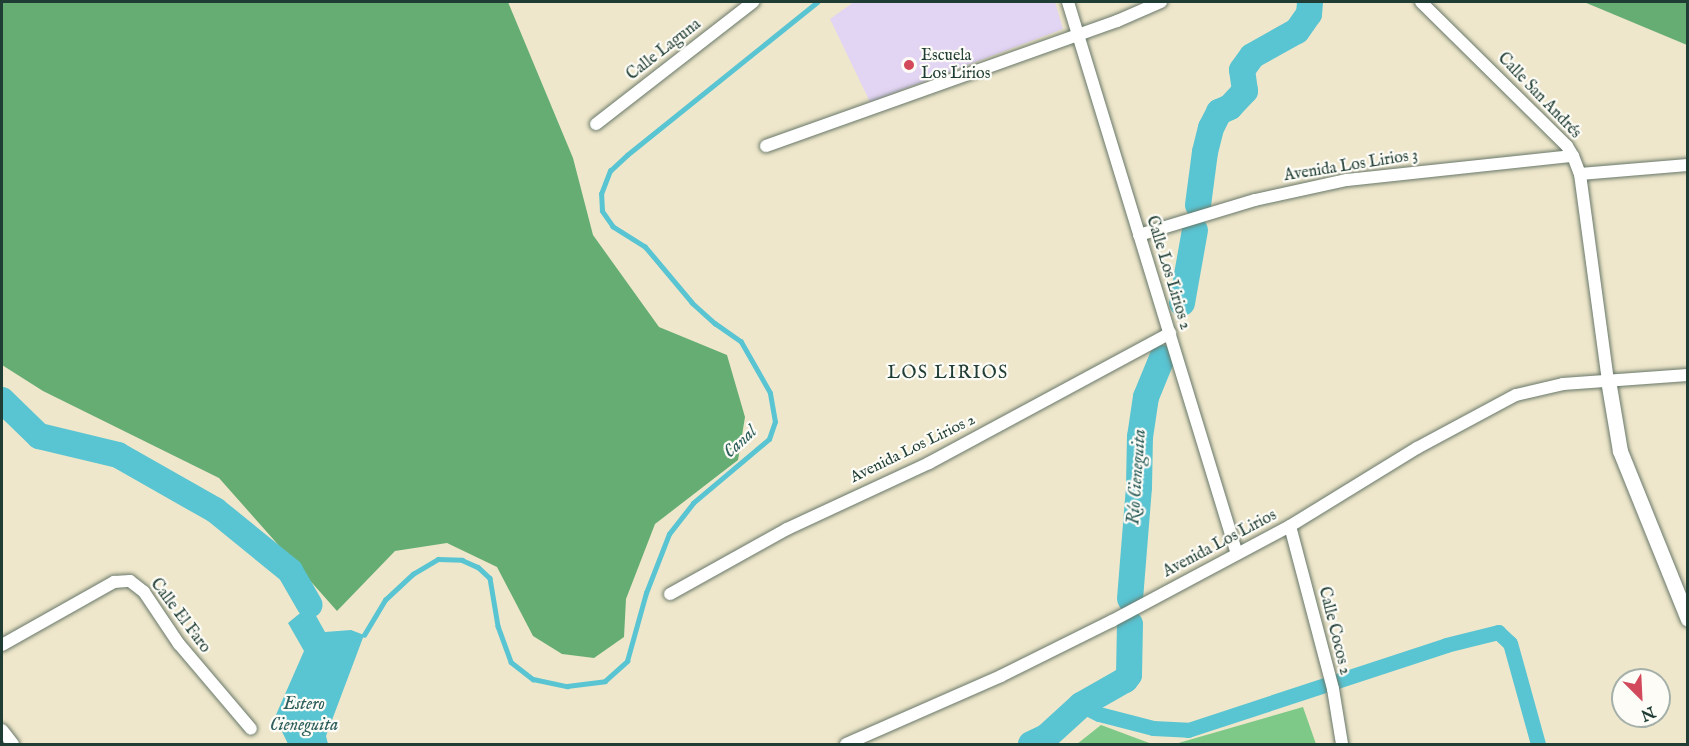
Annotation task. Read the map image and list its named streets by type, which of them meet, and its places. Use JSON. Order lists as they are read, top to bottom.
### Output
{
  "streets": {
    "street": [
      "Calle Laguna",
      "Calle San Andrés",
      "Avenida Los Lirios 3",
      "Calle Los Lirios 2",
      "Avenida Los Lirios 2",
      "Avenida Los Lirios",
      "Calle El Faro",
      "Calle Cocos 2"
    ]
  },
  "crossings": [
    ["Calle San Andrés", "Avenida Los Lirios 3"],
    ["Calle San Andrés", "Avenida Los Lirios"],
    ["Avenida Los Lirios 3", "Calle Los Lirios 2"],
    ["Calle Los Lirios 2", "Avenida Los Lirios 2"],
    ["Calle Los Lirios 2", "Avenida Los Lirios"],
    ["Avenida Los Lirios", "Calle Cocos 2"]
  ],
  "districts": ["LOS LIRIOS"],
  "water": ["Canal", "Río Cieneguita", "Estero Cieneguita"],
  "places": ["Escuela Los Lirios"],
  "north": "bottom right"
}
